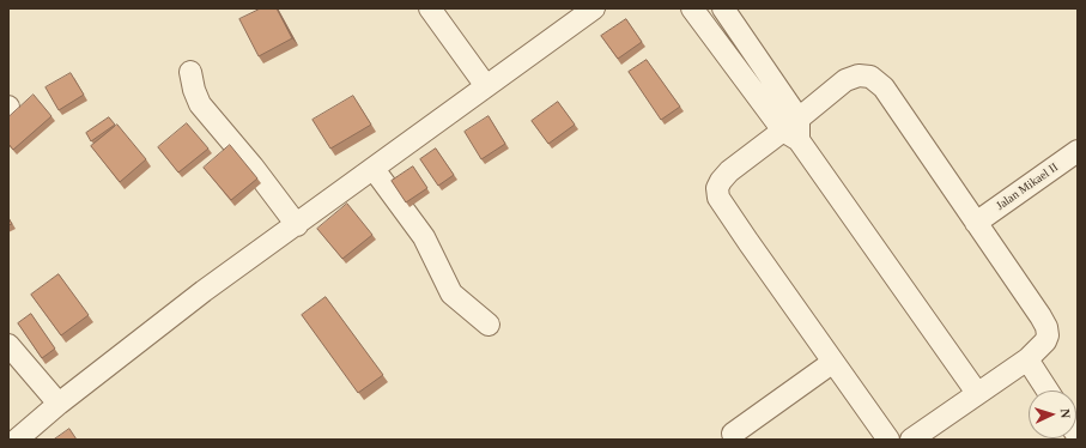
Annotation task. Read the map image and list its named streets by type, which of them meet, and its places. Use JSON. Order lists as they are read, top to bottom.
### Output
{
  "streets": {
    "street": ["Jalan Mikael II"]
  },
  "north": "right"
}
